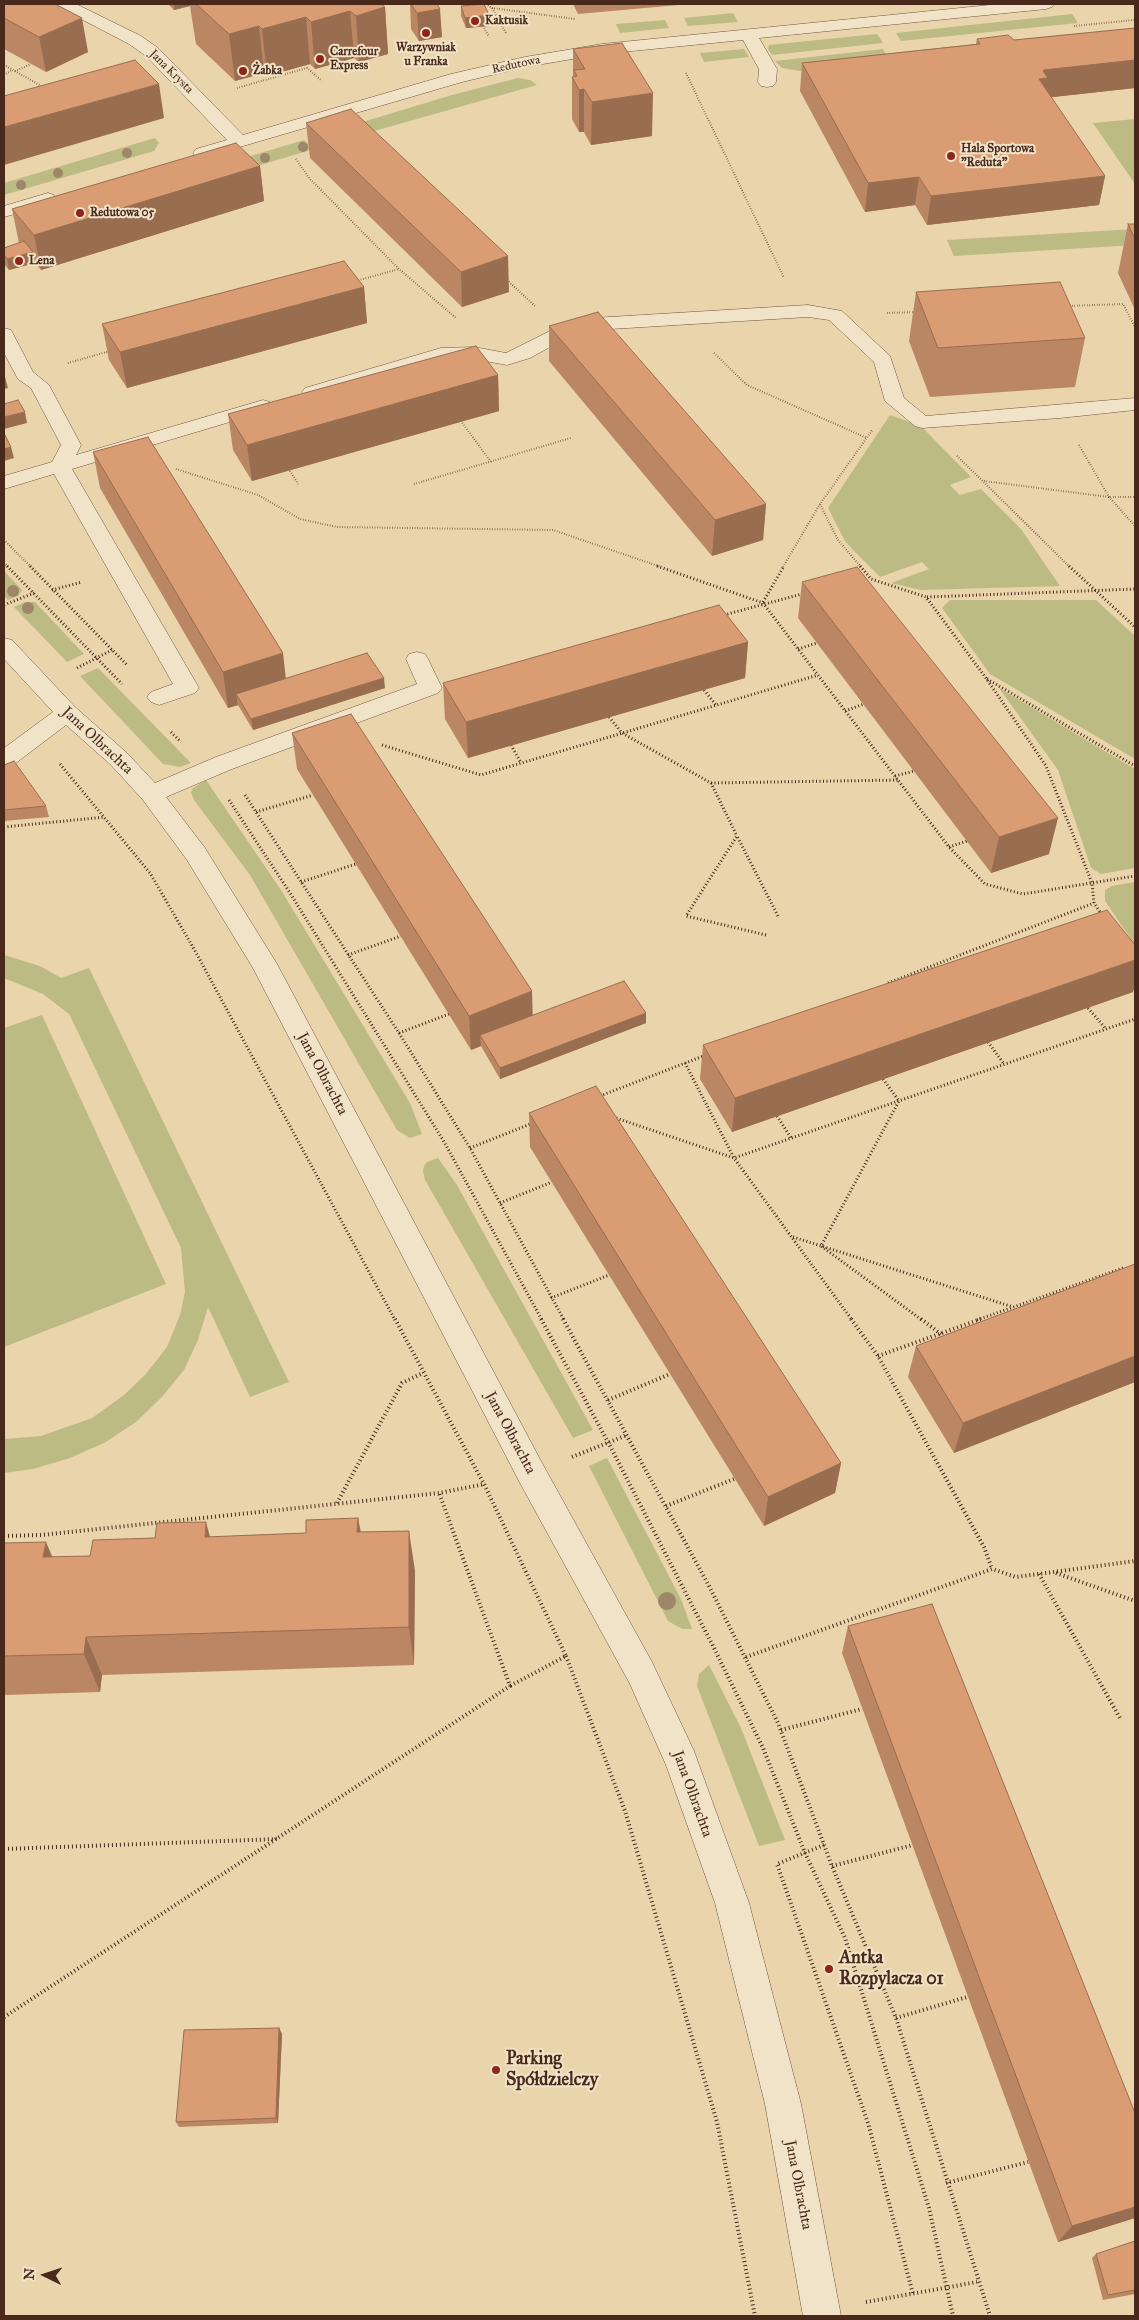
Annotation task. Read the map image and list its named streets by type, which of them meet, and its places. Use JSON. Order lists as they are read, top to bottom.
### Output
{
  "streets": {
    "street": ["Redutowa", "Jana Krysta", "Jana Olbrachta"]
  },
  "crossings": [
    ["Redutowa", "Jana Krysta"]
  ],
  "places": [
    "Kaktusik",
    "Warzywniak u Franka",
    "Carrefour Express",
    "Żabka",
    "Hala Sportowa \"Reduta\"",
    "Redutowa 05",
    "Lena",
    "Antka Rozpylacza 01",
    "Parking Spółdzielczy"
  ],
  "north": "left"
}
